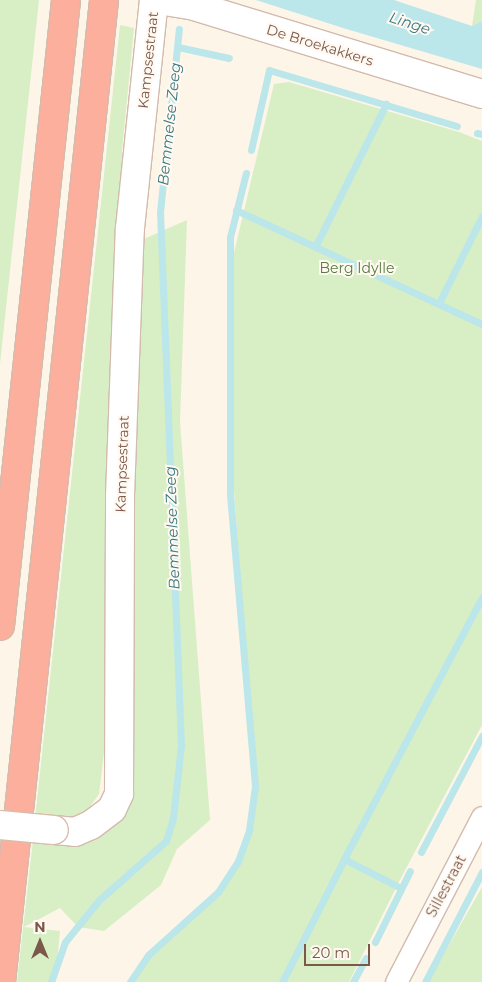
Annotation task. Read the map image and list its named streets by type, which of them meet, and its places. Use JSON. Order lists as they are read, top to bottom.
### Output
{
  "streets": {
    "street": ["De Broekakkers", "Kampsestraat", "Sillestraat"]
  },
  "crossings": [
    ["De Broekakkers", "Kampsestraat"]
  ],
  "water": ["Linge", "Bemmelse Zeeg"],
  "parks": ["Berg Idylle"],
  "scale_bar": "20 m",
  "north": "top"
}
